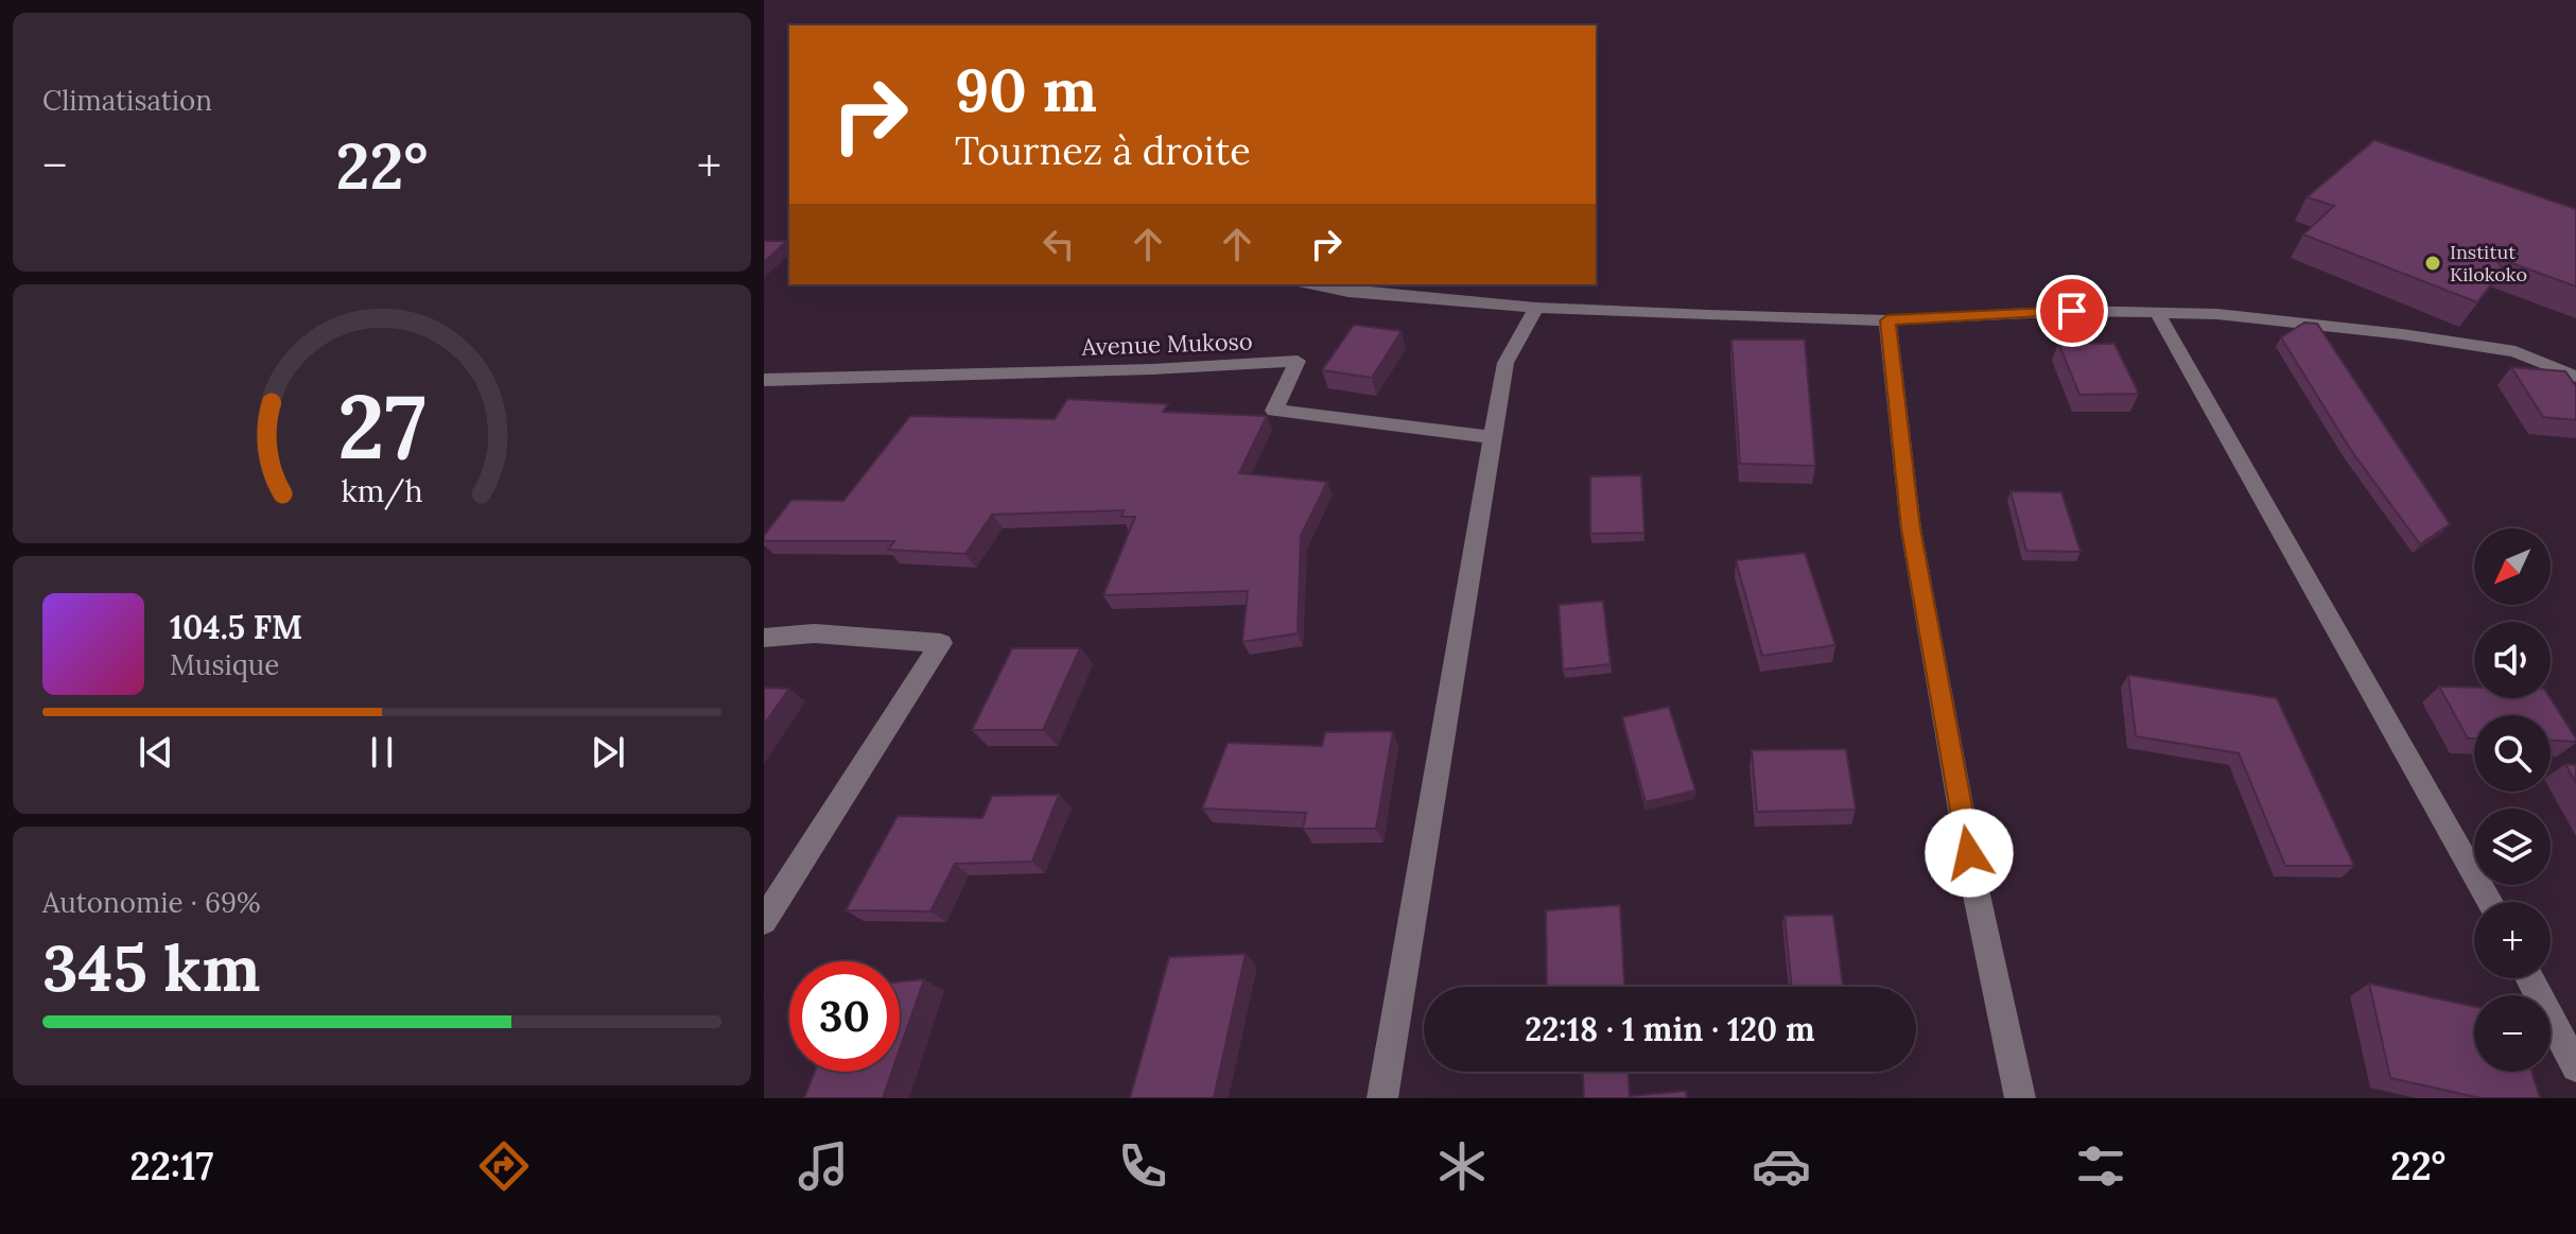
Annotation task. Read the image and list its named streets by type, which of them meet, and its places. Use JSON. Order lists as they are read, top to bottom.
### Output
{
  "streets": {
    "street": ["Avenue Mukoso"]
  },
  "places": ["Institut Kilokoko"],
  "north": "bottom left",
  "page": {
    "tile": [
      "Climatisation",
      ["Autonomie · 69%", "345 km"]
    ],
    "turn": ["90 m", "Tournez à droite"],
    "heat": ["−", "22°", "+"],
    "map_buttons": ["+", "−"],
    "song": ["104.5 FM", "Musique"],
    "limit": "30",
    "trip": "22:18 · 1 min · 120 m",
    "tabs": ["22:17", "22°"],
    "gauge": ["27", "km/h"]
  }
}
